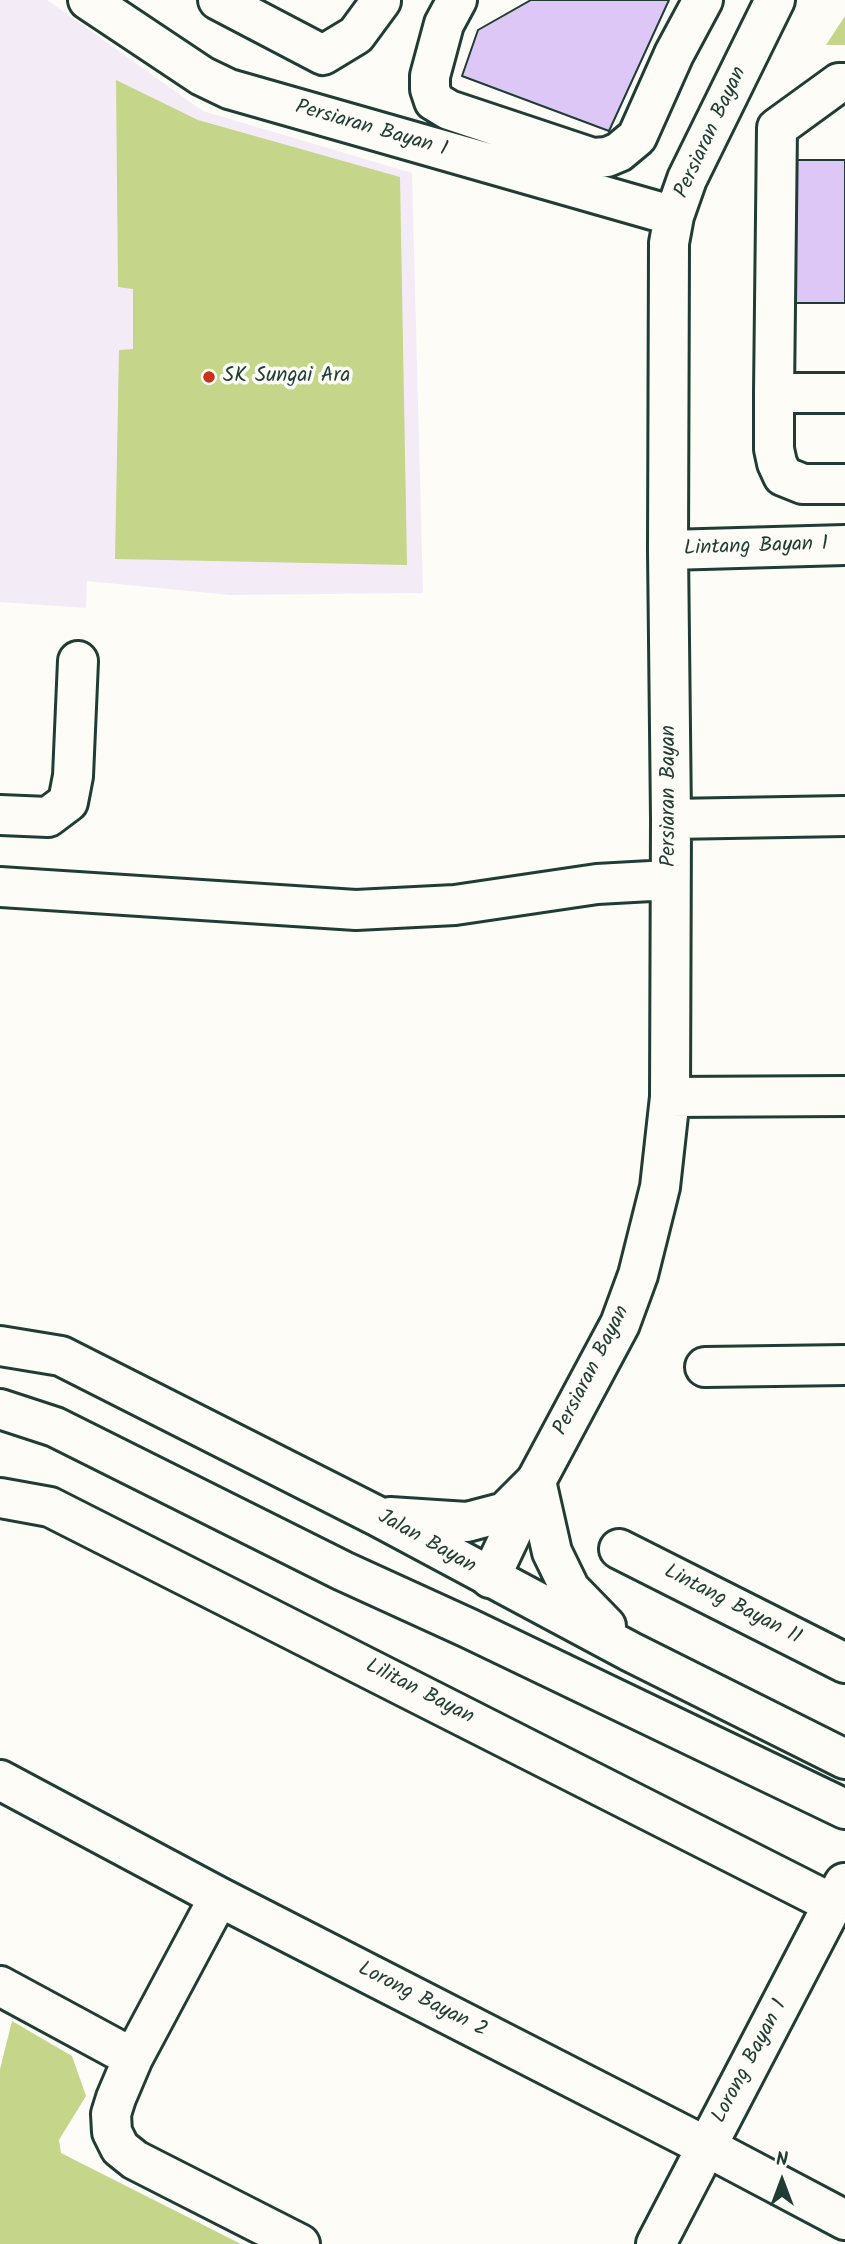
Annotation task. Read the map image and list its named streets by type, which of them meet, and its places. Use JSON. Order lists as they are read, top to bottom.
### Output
{
  "streets": {
    "street": [
      "Persiaran Bayan 1",
      "Persiaran Bayan",
      "Lintang Bayan 1",
      "Jalan Bayan",
      "Lintang Bayan 11",
      "Lilitan Bayan",
      "Lorong Bayan 2",
      "Lorong Bayan 1"
    ]
  },
  "crossings": [
    ["Persiaran Bayan 1", "Persiaran Bayan"],
    ["Persiaran Bayan", "Lintang Bayan 1"],
    ["Persiaran Bayan", "Jalan Bayan"],
    ["Lilitan Bayan", "Lorong Bayan 1"],
    ["Lorong Bayan 2", "Lorong Bayan 1"]
  ],
  "places": ["SK Sungai Ara"],
  "north": "top"
}
